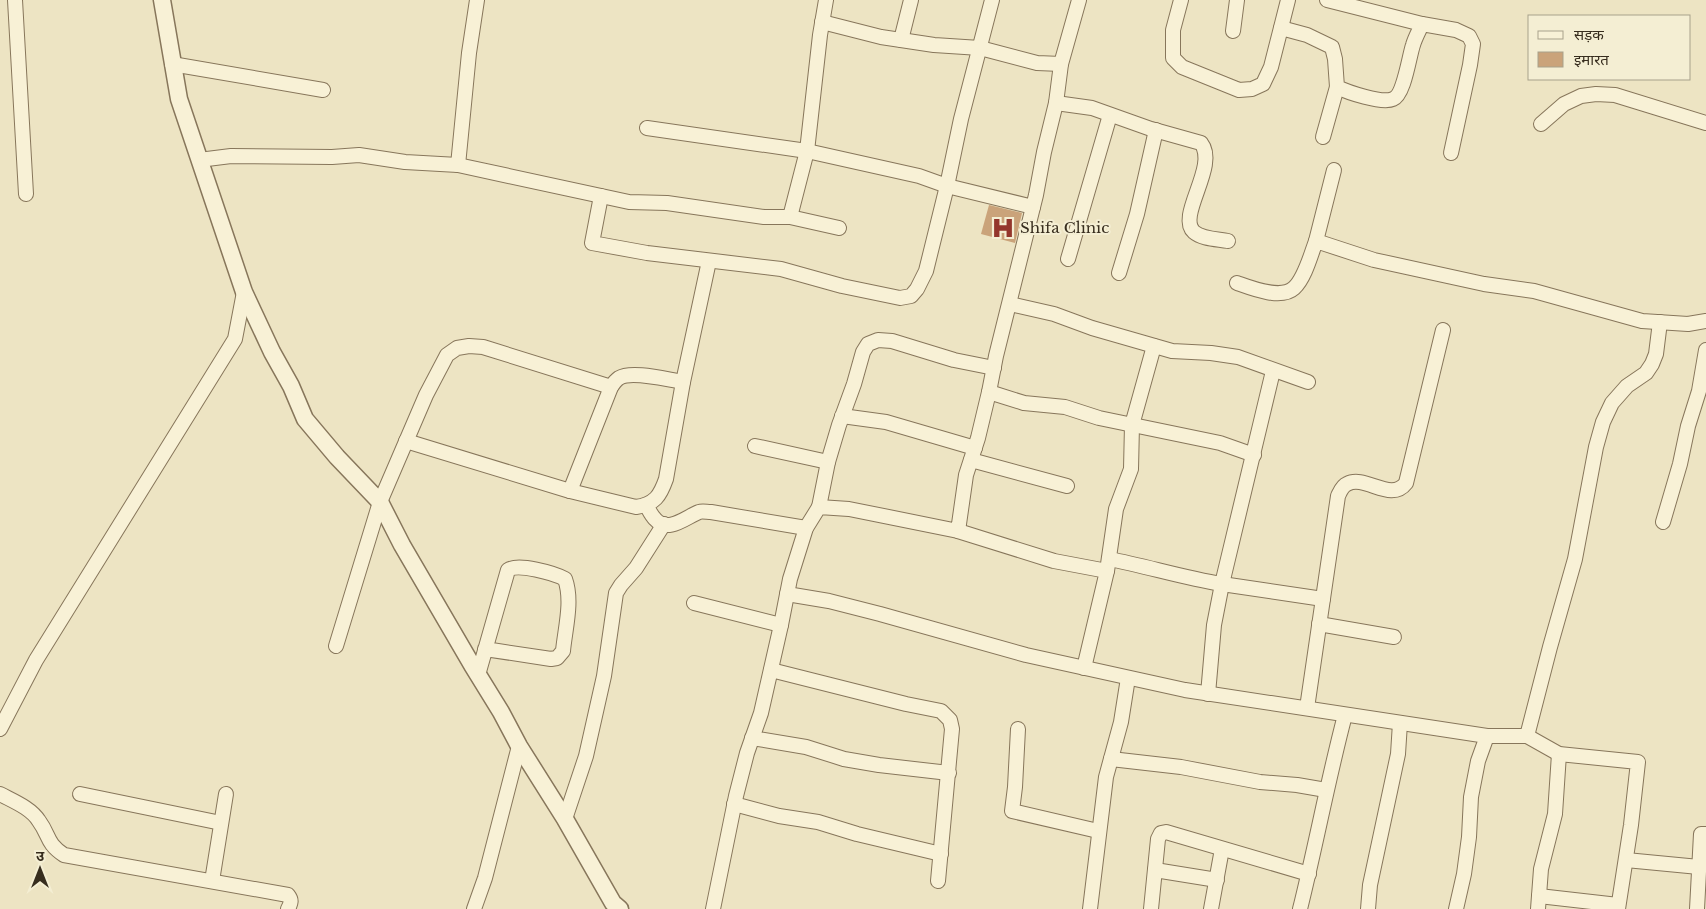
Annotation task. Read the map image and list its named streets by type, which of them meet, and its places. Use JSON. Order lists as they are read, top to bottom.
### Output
{
  "places": {
    "hospital": ["Shifa Clinic"]
  },
  "legend": ["सड़क", "इमारत"],
  "north": "top"
}
